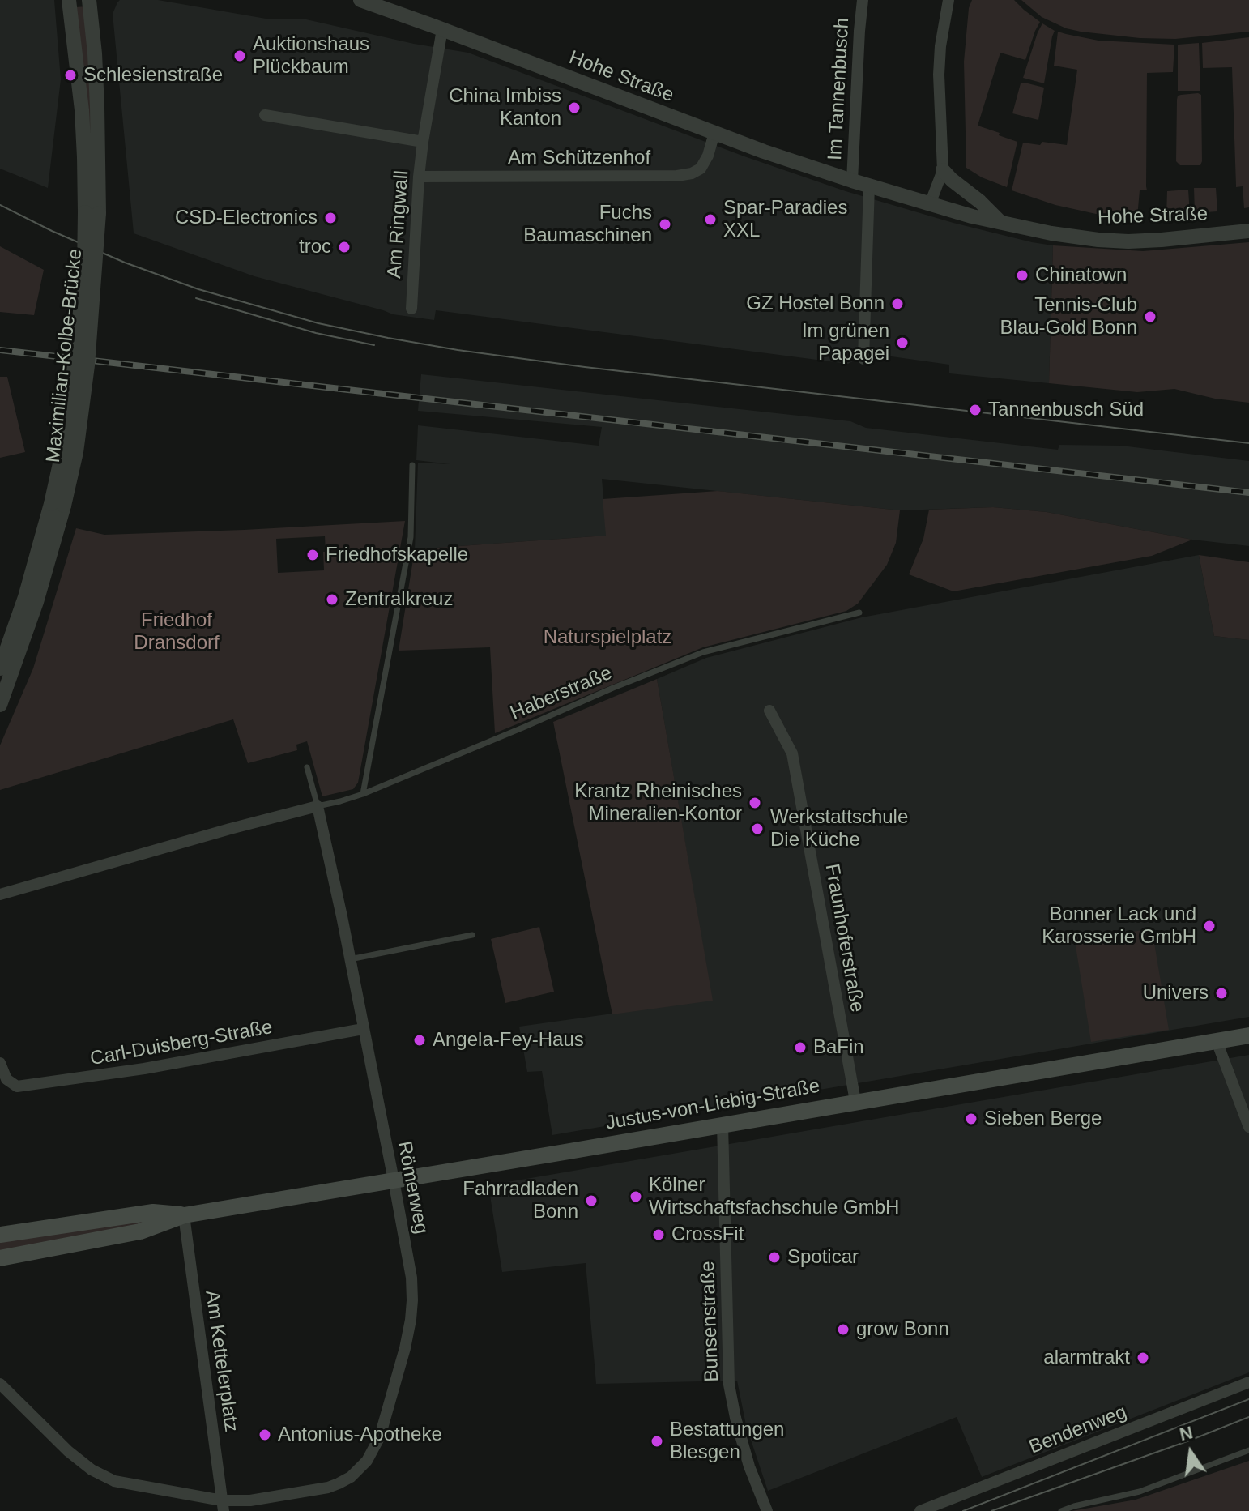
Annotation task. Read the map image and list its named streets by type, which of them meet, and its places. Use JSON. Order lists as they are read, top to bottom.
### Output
{
  "streets": {
    "main road": ["Justus-von-Liebig-Straße"],
    "street": [
      "Hohe Straße",
      "Im Tannenbusch",
      "Am Schützenhof",
      "Am Ringwall",
      "Maximilian-Kolbe-Brücke",
      "Fraunhoferstraße",
      "Carl-Duisberg-Straße",
      "Römerweg",
      "Bunsenstraße",
      "Am Kettelerplatz",
      "Bendenweg"
    ],
    "lane": ["Haberstraße"]
  },
  "crossings": [
    ["Hohe Straße", "Im Tannenbusch"],
    ["Hohe Straße", "Am Schützenhof"],
    ["Hohe Straße", "Am Ringwall"],
    ["Am Schützenhof", "Am Ringwall"],
    ["Haberstraße", "Römerweg"],
    ["Fraunhoferstraße", "Justus-von-Liebig-Straße"],
    ["Carl-Duisberg-Straße", "Römerweg"],
    ["Justus-von-Liebig-Straße", "Römerweg"],
    ["Justus-von-Liebig-Straße", "Bunsenstraße"],
    ["Justus-von-Liebig-Straße", "Am Kettelerplatz"],
    ["Römerweg", "Am Kettelerplatz"]
  ],
  "parks": ["Friedhof Dransdorf", "Naturspielplatz"],
  "places": [
    "Auktionshaus Plückbaum",
    "Schlesienstraße",
    "China Imbiss Kanton",
    "CSD-Electronics",
    "Spar-Paradies XXL",
    "Fuchs Baumaschinen",
    "troc",
    "Chinatown",
    "GZ Hostel Bonn",
    "Tennis-Club Blau-Gold Bonn",
    "Im grünen Papagei",
    "Tannenbusch Süd",
    "Friedhofskapelle",
    "Zentralkreuz",
    "Krantz Rheinisches Mineralien-Kontor",
    "Werkstattschule Die Küche",
    "Bonner Lack und Karosserie GmbH",
    "Univers",
    "Angela-Fey-Haus",
    "BaFin",
    "Sieben Berge",
    "Kölner Wirtschaftsfachschule GmbH",
    "Fahrradladen Bonn",
    "CrossFit",
    "Spoticar",
    "grow Bonn",
    "alarmtrakt",
    "Antonius-Apotheke",
    "Bestattungen Blesgen"
  ],
  "north": "top"
}
